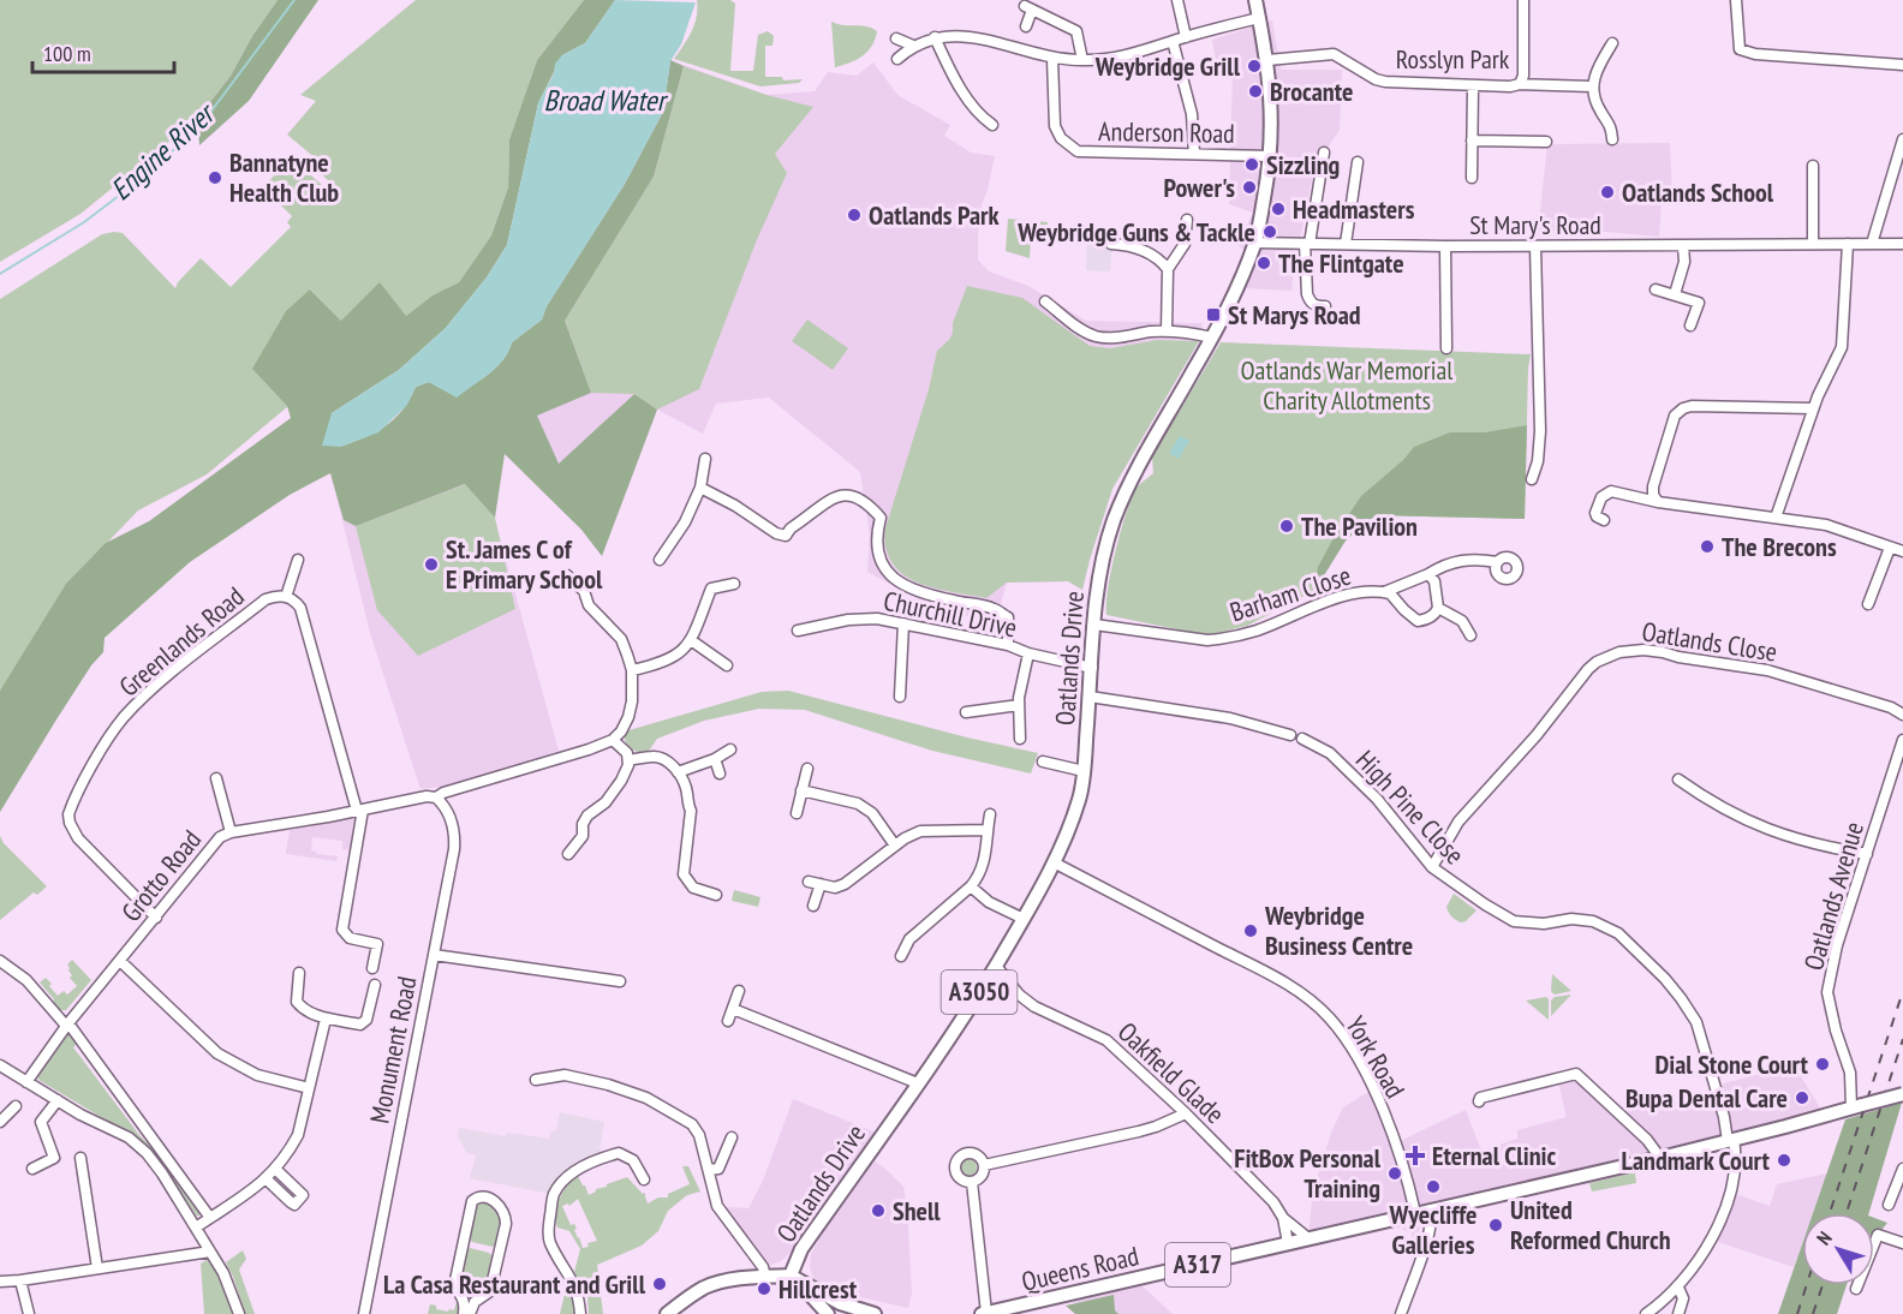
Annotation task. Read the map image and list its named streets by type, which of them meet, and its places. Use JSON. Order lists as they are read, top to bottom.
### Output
{
  "streets": {
    "main road": [
      "Oatlands Drive",
      "A3050",
      "A317",
      "Queens Road"
    ],
    "street": [
      "Rosslyn Park",
      "Anderson Road",
      "St Mary's Road",
      "Barham Close",
      "Churchill Drive",
      "Greenlands Road",
      "Oatlands Close",
      "High Pine Close",
      "Grotto Road",
      "Oatlands Avenue",
      "Monument Road",
      "York Road",
      "Oakfield Glade"
    ]
  },
  "crossings": [
    ["Rosslyn Park", "Oatlands Drive"],
    ["Anderson Road", "Oatlands Drive"],
    ["St Mary's Road", "Oatlands Drive"],
    ["Barham Close", "Oatlands Drive"],
    ["Churchill Drive", "Oatlands Drive"],
    ["Greenlands Road", "Grotto Road"],
    ["Oatlands Close", "High Pine Close"],
    ["Oatlands Drive", "York Road"],
    ["Oatlands Drive", "Oakfield Glade"],
    ["High Pine Close", "Queens Road"],
    ["Grotto Road", "Monument Road"],
    ["Oatlands Avenue", "Queens Road"],
    ["York Road", "Queens Road"],
    ["Oakfield Glade", "Queens Road"]
  ],
  "water": ["Broad Water", "Engine River"],
  "parks": ["Oatlands War Memorial Charity Allotments"],
  "places": {
    "other": [
      "Weybridge Grill",
      "Brocante",
      "Sizzling",
      "Bannatyne Health Club",
      "Power's",
      "Oatlands School",
      "Headmasters",
      "Oatlands Park",
      "Weybridge Guns & Tackle",
      "The Flintgate",
      "The Pavilion",
      "The Brecons",
      "St. James C of E Primary School",
      "Weybridge Business Centre",
      "Dial Stone Court",
      "Bupa Dental Care",
      "Landmark Court",
      "FitBox Personal Training",
      "Wyecliffe Galleries",
      "Shell",
      "United Reformed Church",
      "La Casa Restaurant and Grill",
      "Hillcrest"
    ],
    "transit": ["St Marys Road"],
    "health": ["Eternal Clinic"]
  },
  "scale_bar": "100 m",
  "north": "top left"
}
